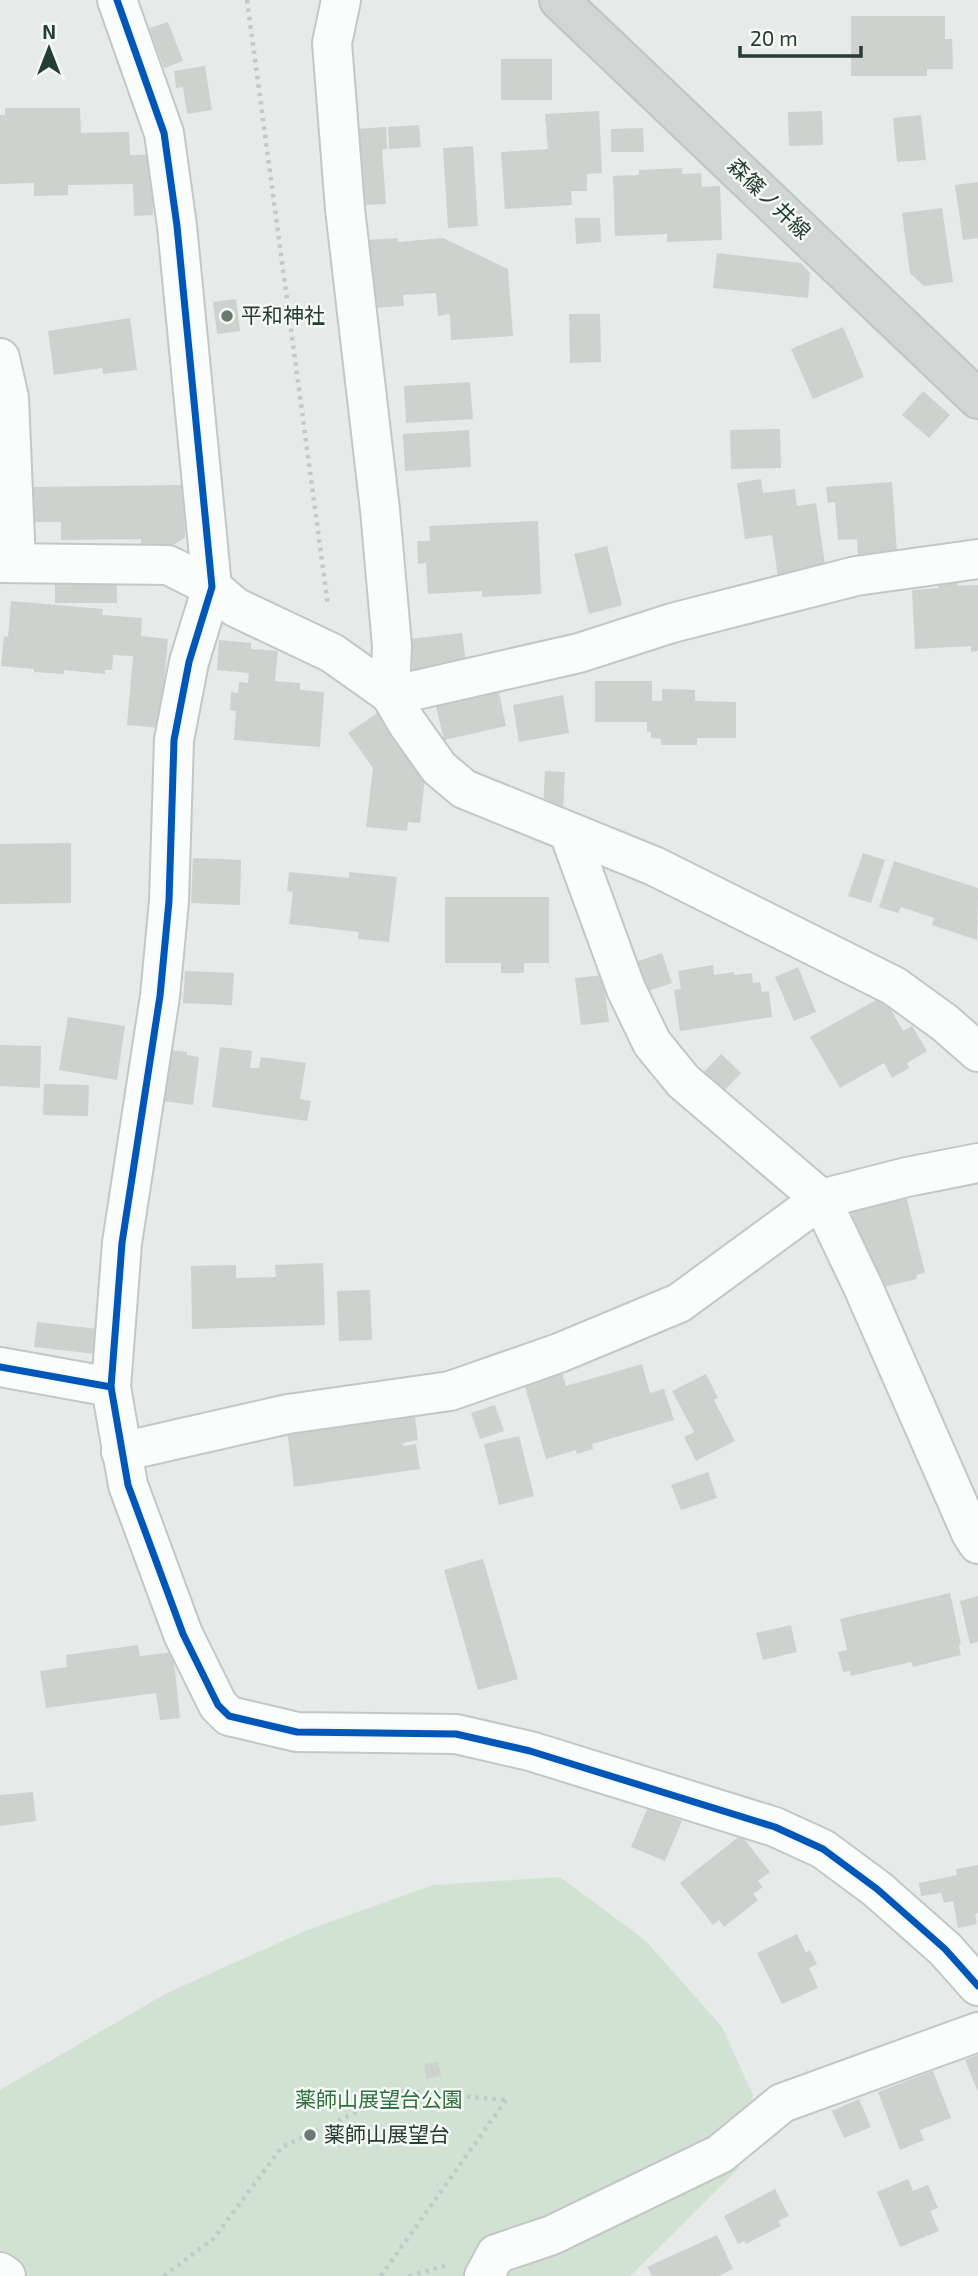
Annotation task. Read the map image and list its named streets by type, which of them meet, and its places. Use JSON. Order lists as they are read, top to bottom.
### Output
{
  "streets": {
    "main road": ["森篠ノ井線"]
  },
  "parks": ["薬師山展望台公園"],
  "places": ["平和神社", "薬師山展望台"],
  "scale_bar": "20 m",
  "north": "top"
}
